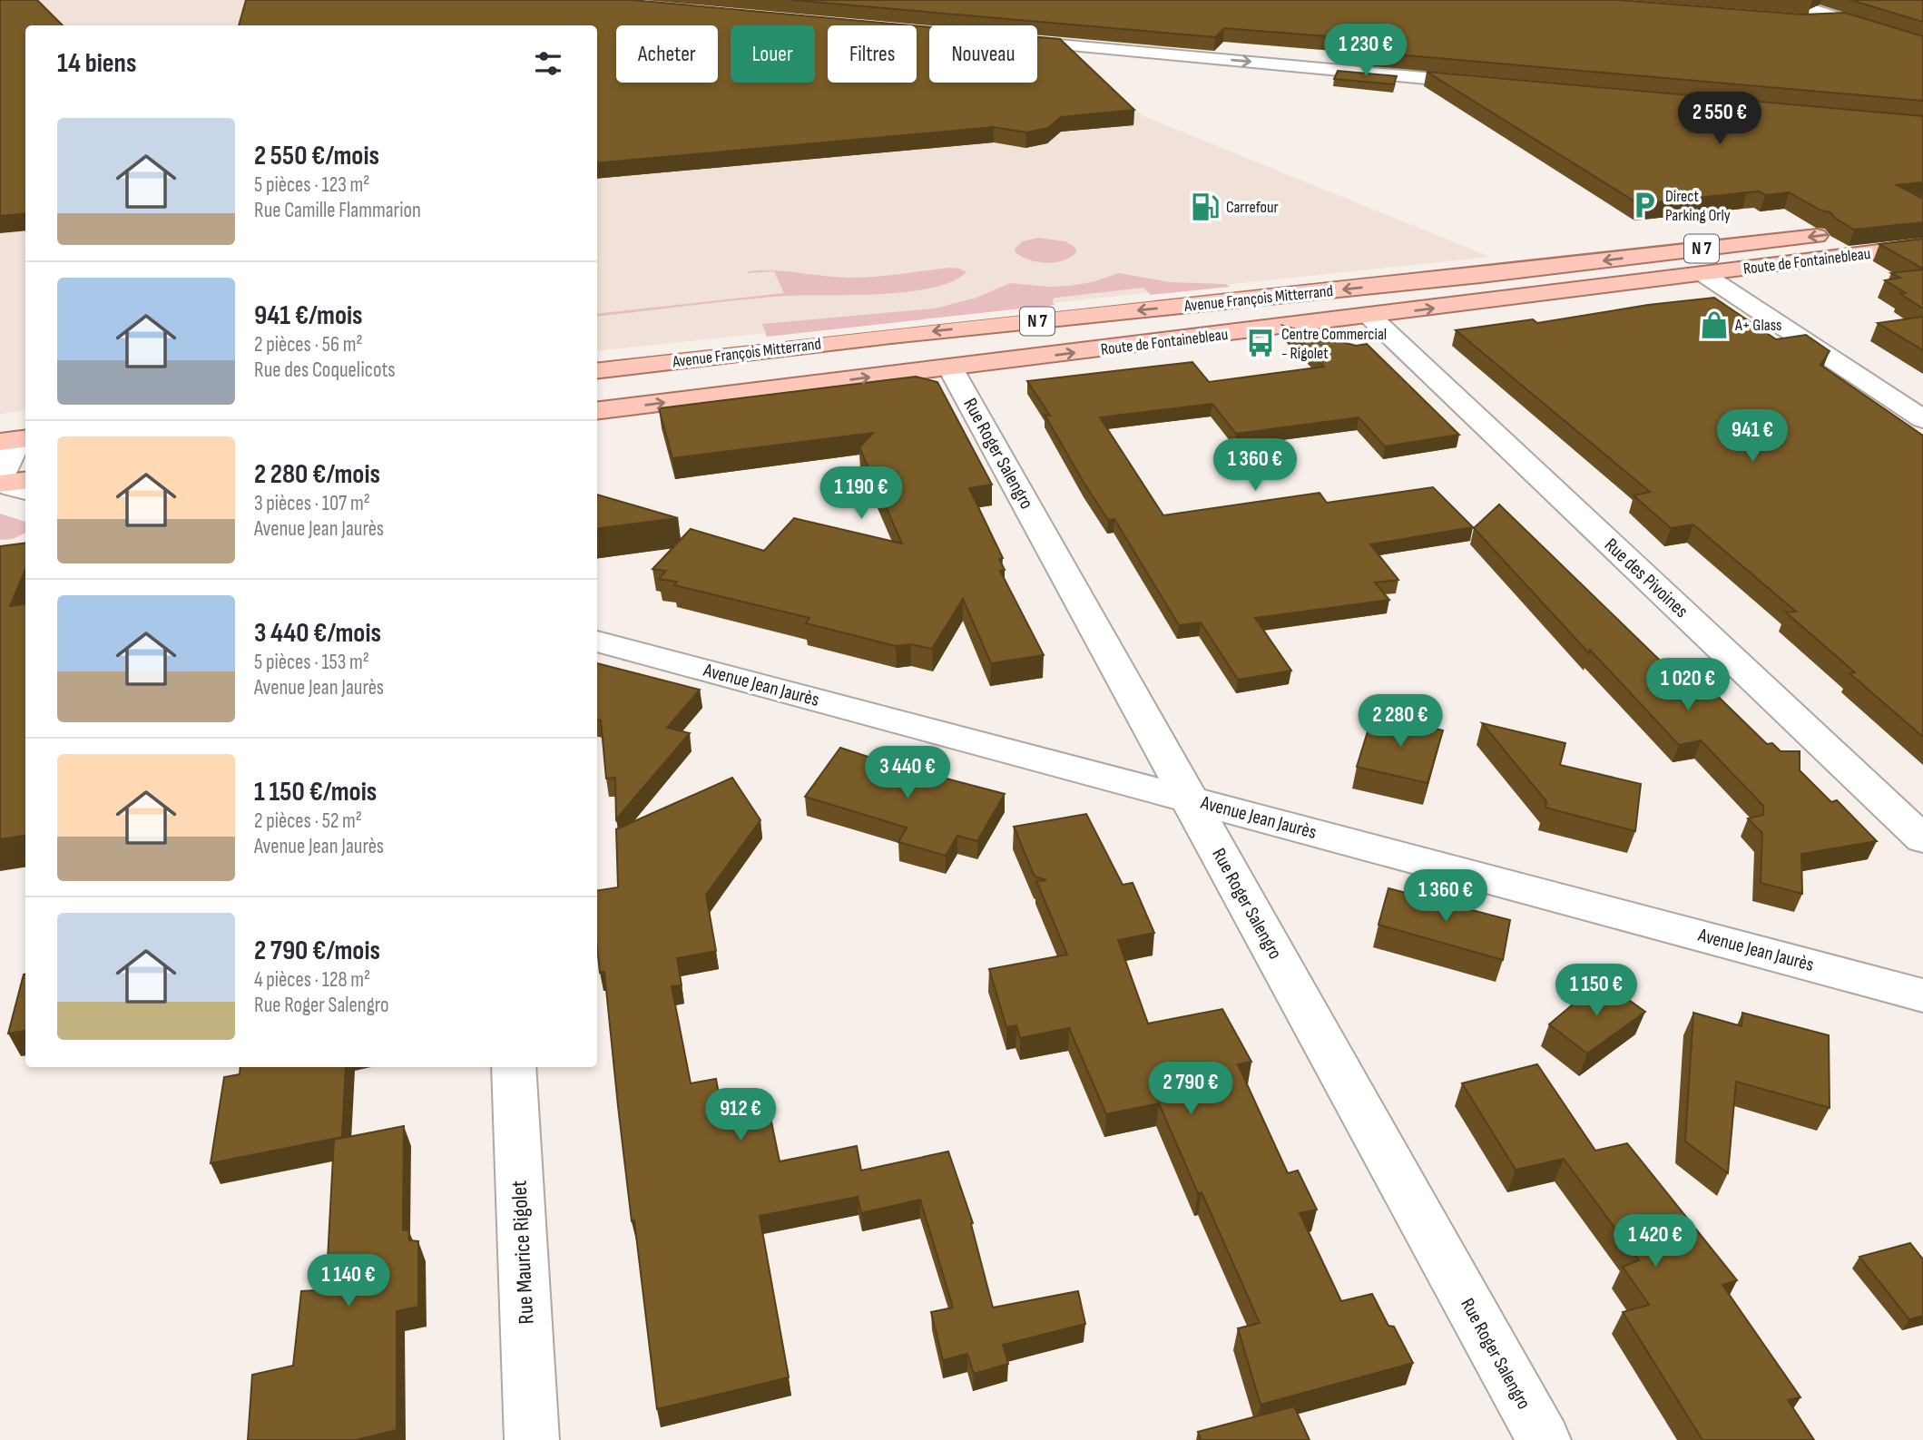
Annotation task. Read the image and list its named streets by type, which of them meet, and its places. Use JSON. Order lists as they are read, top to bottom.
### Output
{
  "streets": {
    "main road": ["N 7", "Route de Fontainebleau", "Avenue François Mitterrand"],
    "street": [
      "Rue Roger Salengro",
      "Rue des Pivoines",
      "Avenue Jean Jaurès",
      "Rue Maurice Rigolet"
    ]
  },
  "crossings": [
    ["Route de Fontainebleau", "Rue Roger Salengro"],
    ["Route de Fontainebleau", "Rue des Pivoines"],
    ["Rue Roger Salengro", "Avenue Jean Jaurès"]
  ],
  "one_way": ["Route de Fontainebleau", "Avenue François Mitterrand"],
  "places": {
    "parking": ["Direct Parking Orly"],
    "fuel station": ["Carrefour"],
    "shop": ["A+ Glass"],
    "bus stop": ["Centre Commercial - Rigolet"]
  },
  "page": {
    "price": [
      "1 230 €",
      "2 550 €",
      "941 €",
      "1 360 €",
      "1 190 €",
      "1 020 €",
      "2 280 €",
      "3 440 €",
      "1 360 €",
      "1 150 €",
      "2 790 €",
      "912 €",
      "1 420 €",
      "1 140 €"
    ],
    "chip": [
      "Acheter",
      "Louer",
      "Filtres",
      "Nouveau"
    ],
    "heading": "14 biens",
    "list": [
      {
        "name": "2 550 €/mois",
        "note": "5 pièces · 123 m² · Rue Camille Flammarion"
      },
      {
        "name": "941 €/mois",
        "note": "2 pièces · 56 m² · Rue des Coquelicots"
      },
      {
        "name": "2 280 €/mois",
        "note": "3 pièces · 107 m² · Avenue Jean Jaurès"
      },
      {
        "name": "3 440 €/mois",
        "note": "5 pièces · 153 m² · Avenue Jean Jaurès"
      },
      {
        "name": "1 150 €/mois",
        "note": "2 pièces · 52 m² · Avenue Jean Jaurès"
      },
      {
        "name": "2 790 €/mois",
        "note": "4 pièces · 128 m² · Rue Roger Salengro"
      }
    ]
  }
}
